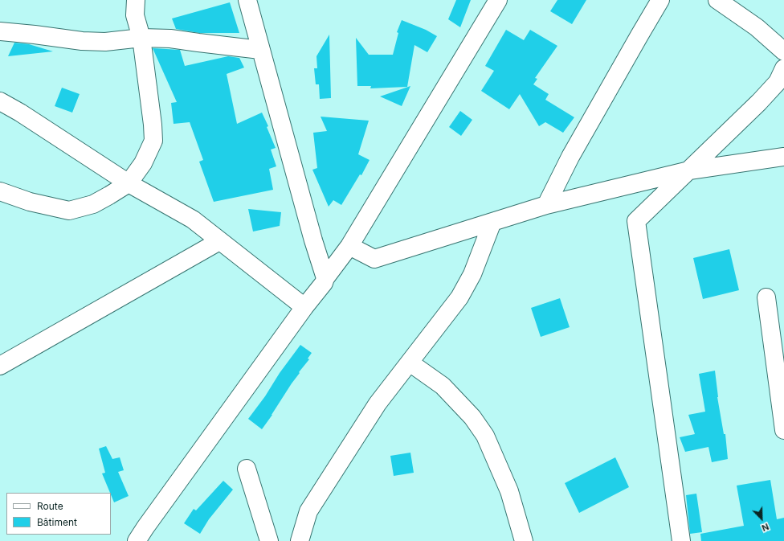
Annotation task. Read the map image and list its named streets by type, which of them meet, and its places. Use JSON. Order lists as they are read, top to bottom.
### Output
{
  "legend": ["Route", "Bâtiment"],
  "north": "bottom right"
}
